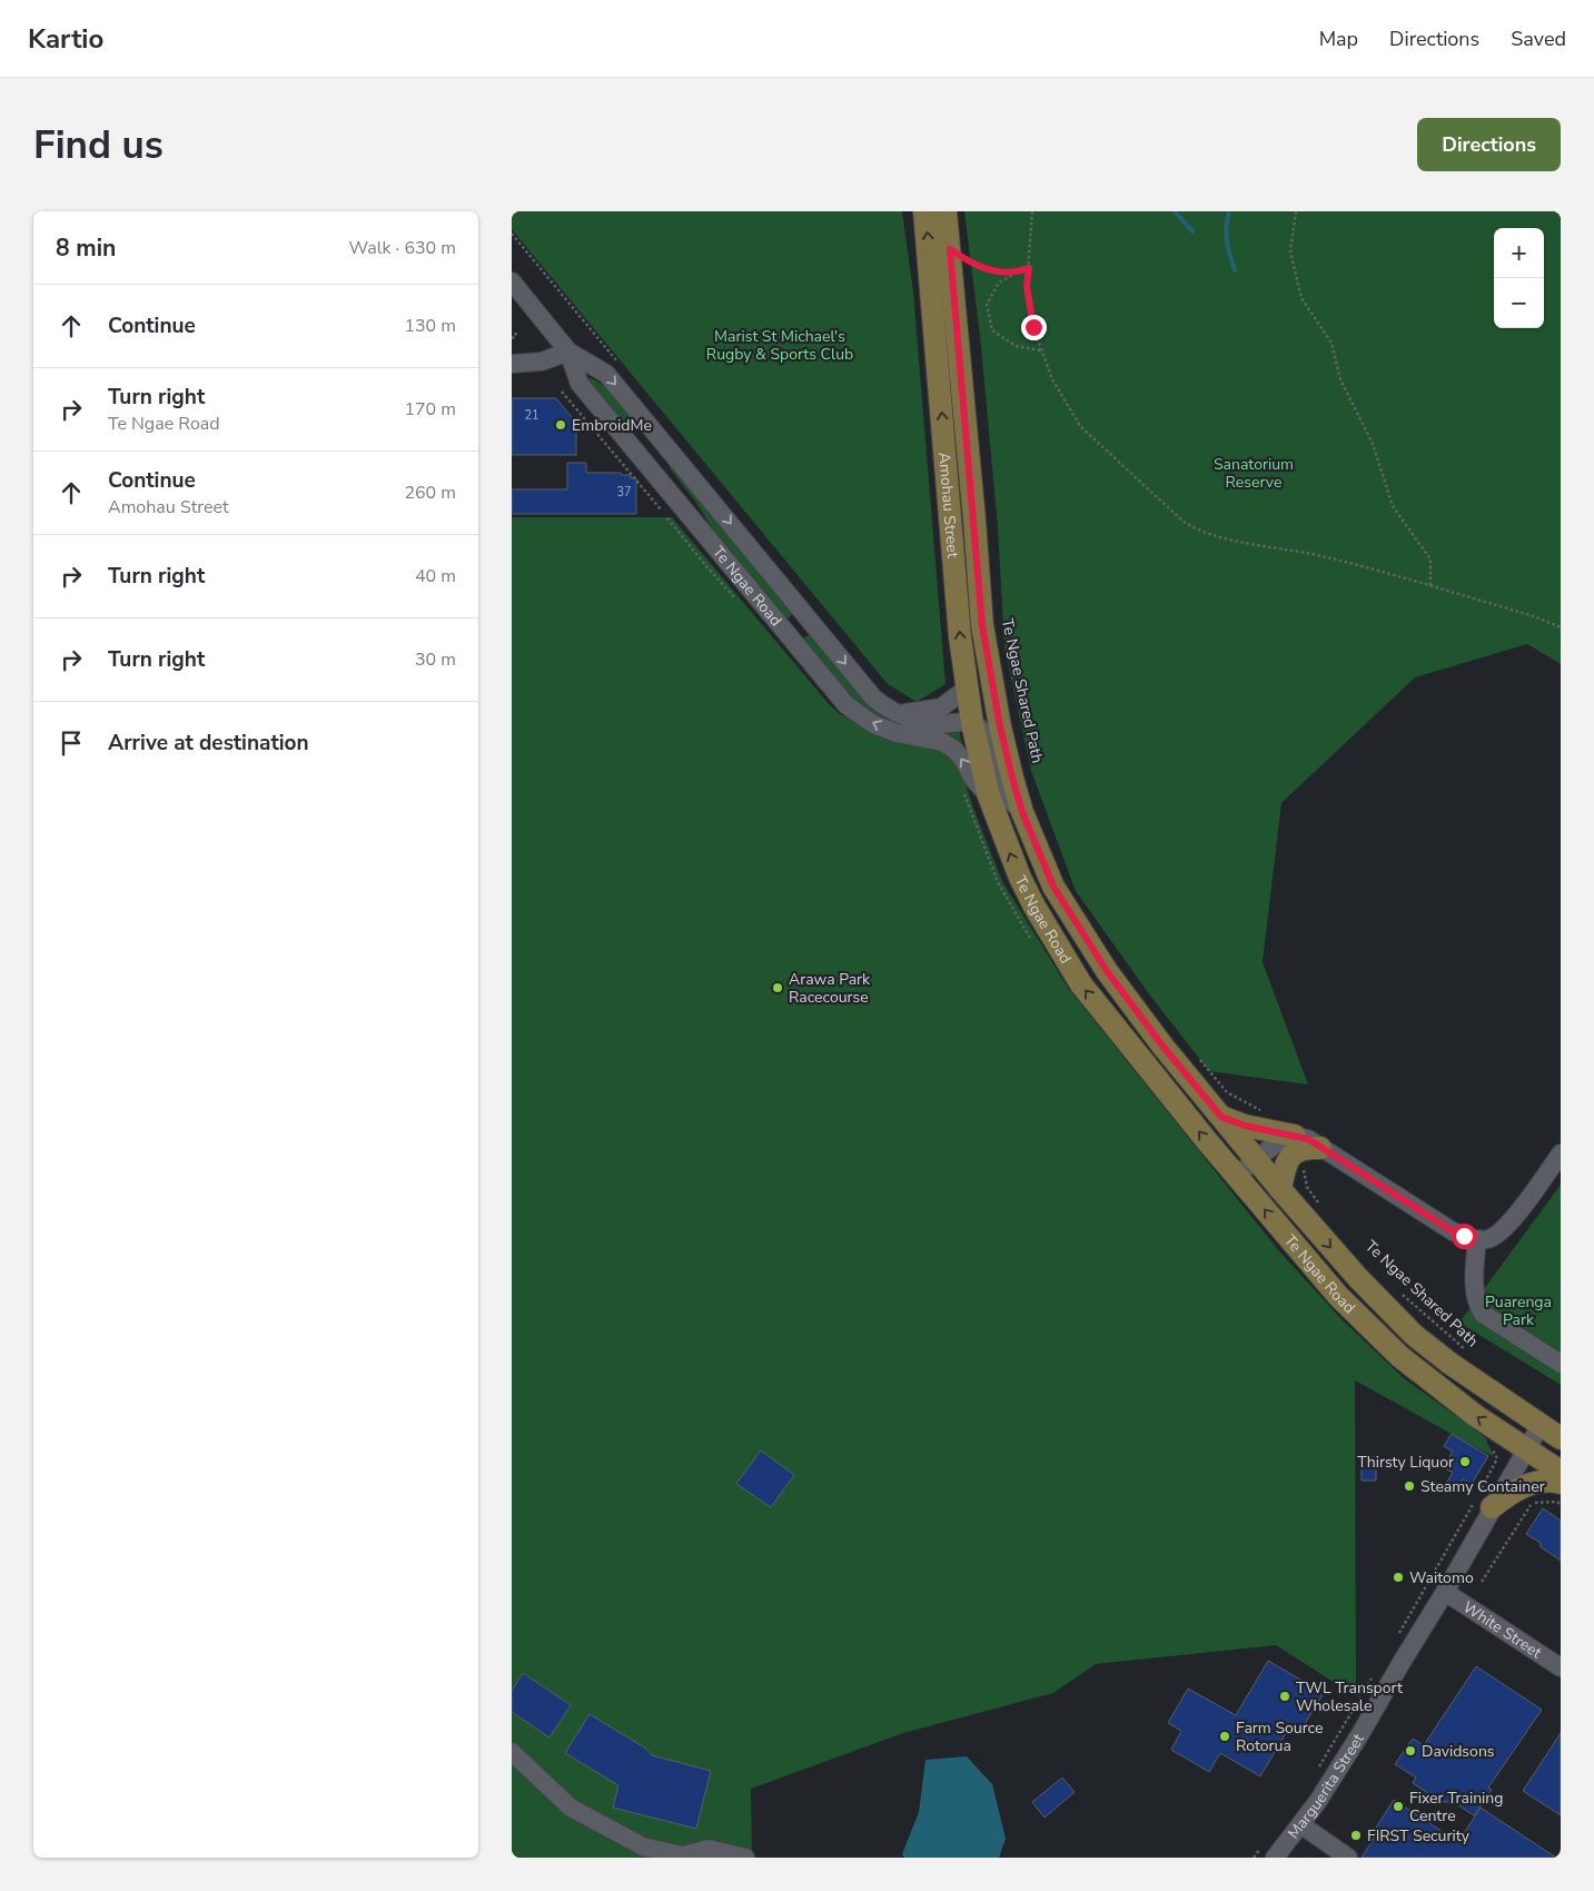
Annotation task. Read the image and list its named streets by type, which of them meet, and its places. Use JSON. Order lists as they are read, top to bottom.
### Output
{
  "streets": {
    "main road": ["Amohau Street", "Te Ngae Road"],
    "street": ["White Street", "Marguerita Street"],
    "path": ["Te Ngae Shared Path"]
  },
  "crossings": [
    ["Amohau Street", "Te Ngae Road"],
    ["Te Ngae Road", "Marguerita Street"],
    ["White Street", "Marguerita Street"]
  ],
  "parks": ["Marist St Michael's Rugby & Sports Club", "Sanatorium Reserve", "Puarenga Park"],
  "places": [
    "EmbroidMe",
    "Arawa Park Racecourse",
    "Thirsty Liquor",
    "Steamy Container",
    "Waitomo",
    "TWL Transport Wholesale",
    "Farm Source Rotorua",
    "Davidsons",
    "Fixer Training Centre",
    "FIRST Security"
  ],
  "house_numbers": ["21", "37"],
  "page": {
    "header": "Kartio",
    "nav": ["Map", "Directions", "Saved"],
    "buttons": "Directions",
    "title": "Find us",
    "heading": ["8 min", "Walk · 630 m"],
    "map_buttons": ["+", "−"],
    "list": [
      ["Continue", "130 m"],
      ["Turn right", "Te Ngae Road", "170 m"],
      ["Continue", "Amohau Street", "260 m"],
      ["Turn right", "40 m"],
      ["Turn right", "30 m"],
      "Arrive at destination"
    ]
  }
}
